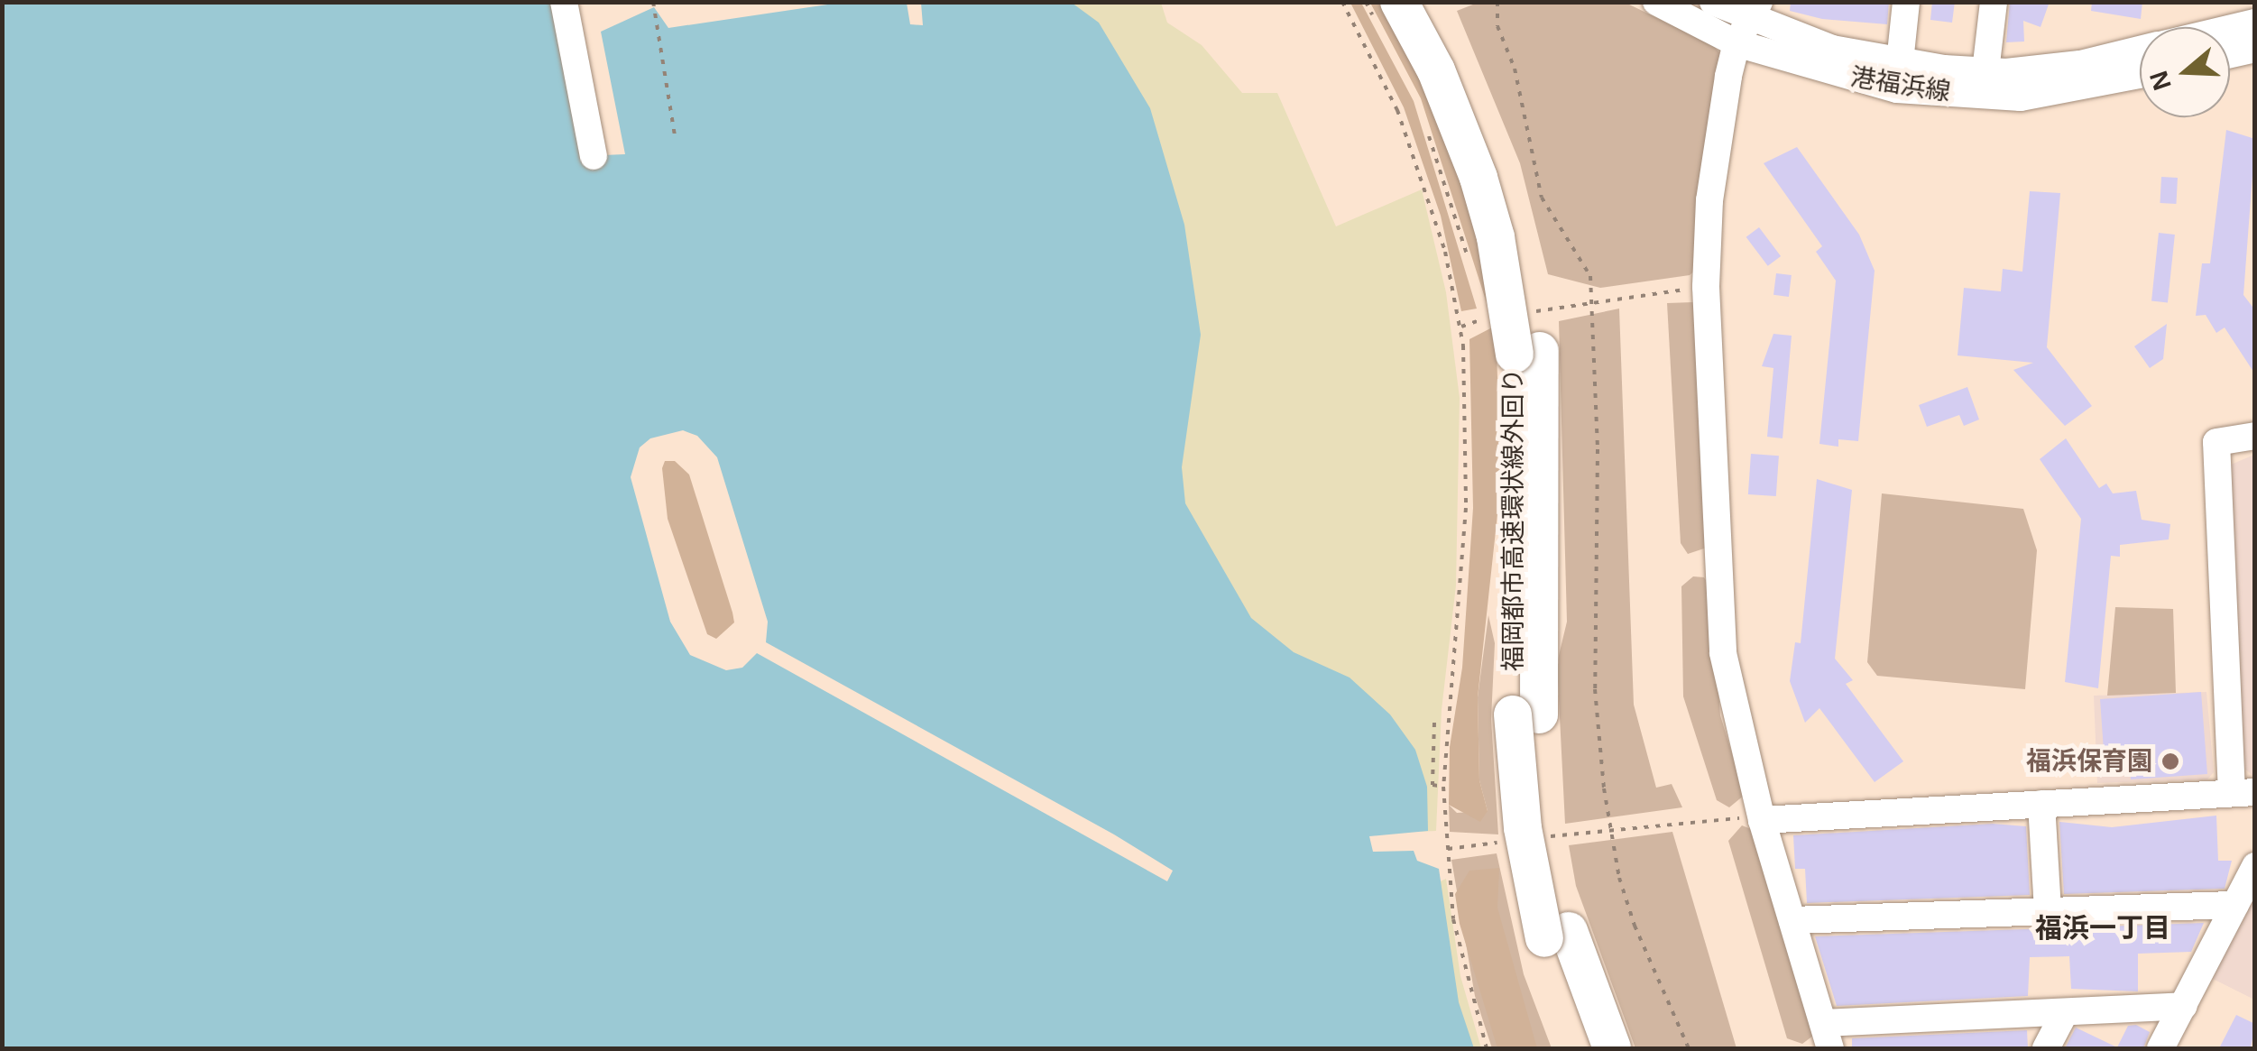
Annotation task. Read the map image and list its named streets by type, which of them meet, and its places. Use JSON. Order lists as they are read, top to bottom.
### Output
{
  "streets": {
    "highway": ["福岡都市高速環状線外回り"],
    "street": ["港福浜線"]
  },
  "districts": ["福浜一丁目"],
  "places": ["福浜保育園"],
  "north": "left"
}
